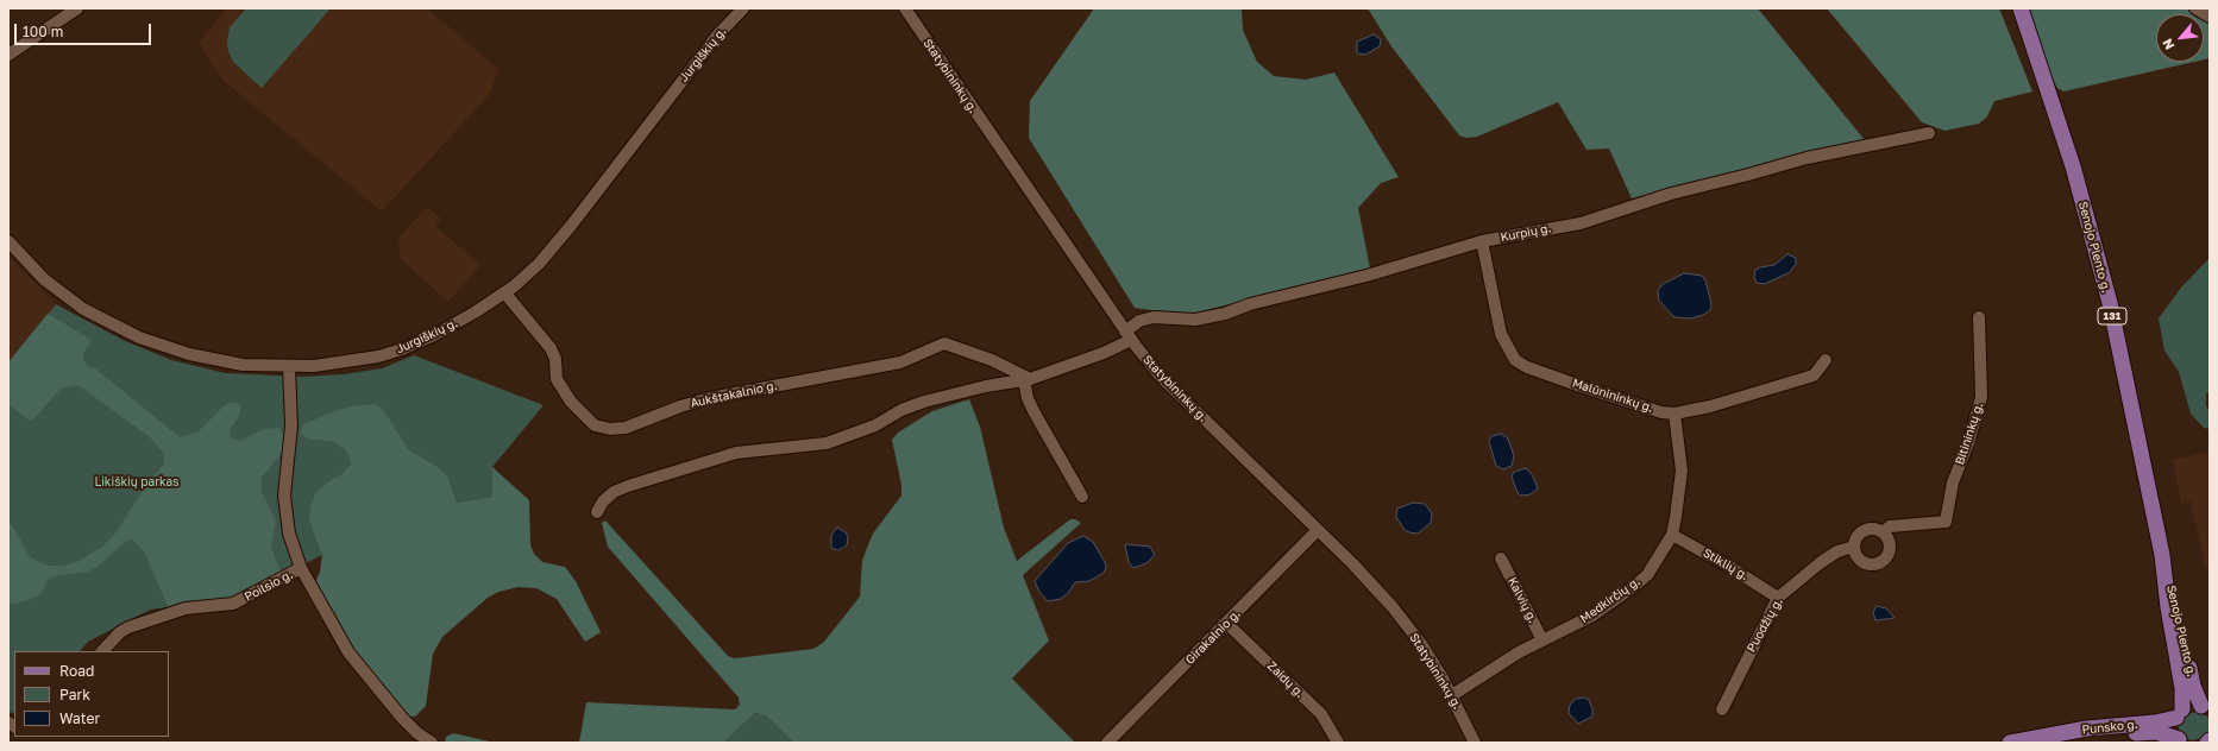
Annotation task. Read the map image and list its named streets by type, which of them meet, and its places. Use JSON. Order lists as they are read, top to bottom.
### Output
{
  "streets": {
    "main road": ["Senojo Plento g.", "131", "Punsko g."],
    "street": [
      "Jurgiškių g.",
      "Statybininkų g.",
      "Kurpių g.",
      "Aukštakalnio g.",
      "Malūnininkų g.",
      "Bitininkų g.",
      "Stiklių g.",
      "Poilsio g.",
      "Kalvių g.",
      "Medkirčių g.",
      "Puodžių g.",
      "Girakalnio g.",
      "Zaidų g."
    ]
  },
  "crossings": [
    ["Jurgiškių g.", "Aukštakalnio g."],
    ["Jurgiškių g.", "Poilsio g."],
    ["Statybininkų g.", "Kurpių g."],
    ["Statybininkų g.", "Medkirčių g."],
    ["Statybininkų g.", "Girakalnio g."],
    ["Kurpių g.", "Malūnininkų g."],
    ["Senojo Plento g.", "Punsko g."],
    ["Malūnininkų g.", "Medkirčių g."],
    ["Bitininkų g.", "Puodžių g."],
    ["Stiklių g.", "Medkirčių g."],
    ["Stiklių g.", "Puodžių g."],
    ["Kalvių g.", "Medkirčių g."],
    ["Girakalnio g.", "Zaidų g."]
  ],
  "parks": ["Likiškių parkas"],
  "legend": ["Road", "Park", "Water"],
  "scale_bar": "100 m",
  "north": "bottom left"
}
